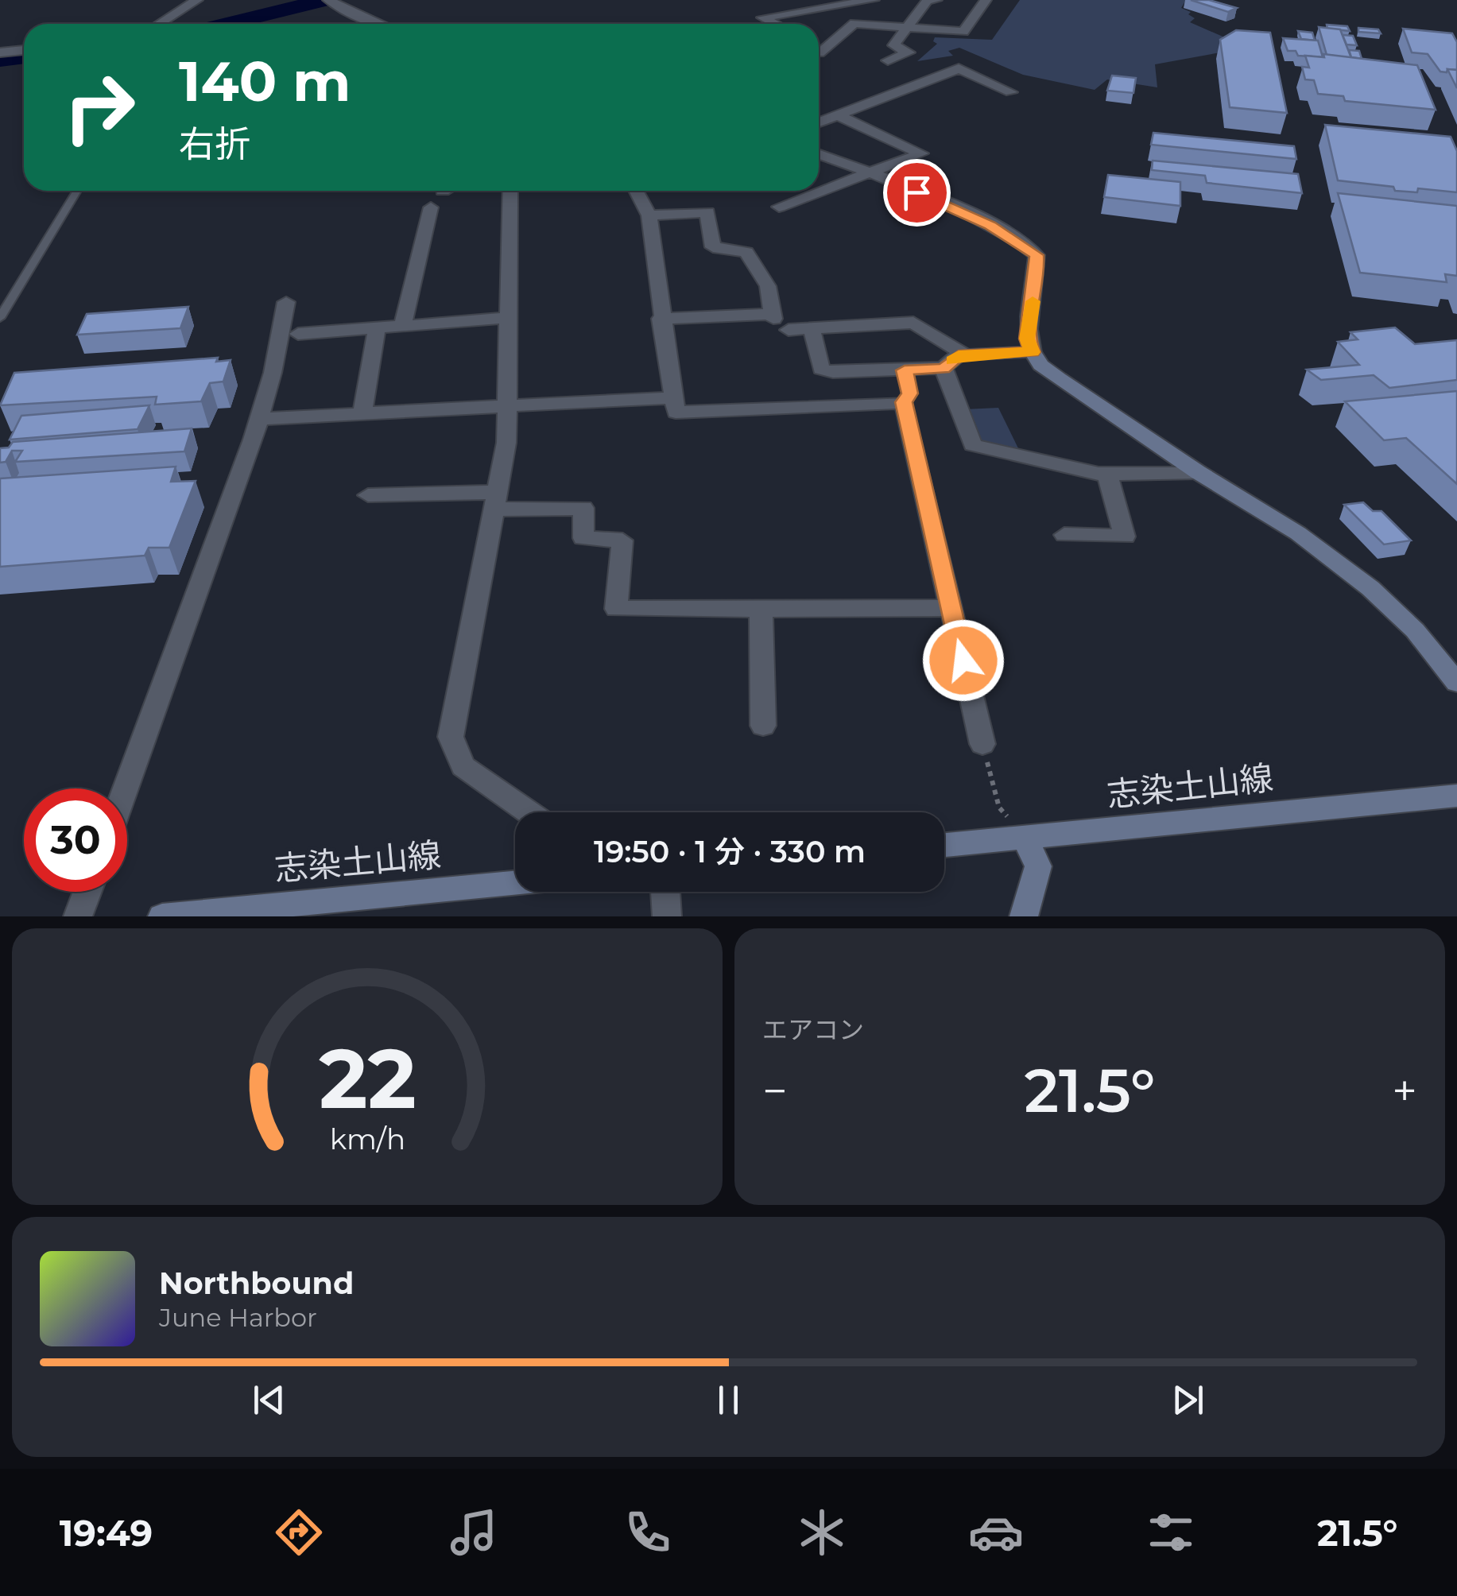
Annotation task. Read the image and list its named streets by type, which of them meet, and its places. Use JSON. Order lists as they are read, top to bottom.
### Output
{
  "streets": {
    "main road": ["志染土山線"]
  },
  "page": {
    "turn": ["140 m", "右折"],
    "limit": "30",
    "trip": "19:50 · 1 分 · 330 m",
    "tile": "エアコン",
    "heat": ["−", "21.5°", "+"],
    "song": ["Northbound", "June Harbor"],
    "tabs": ["19:49", "21.5°"],
    "gauge": ["22", "km/h"]
  }
}
